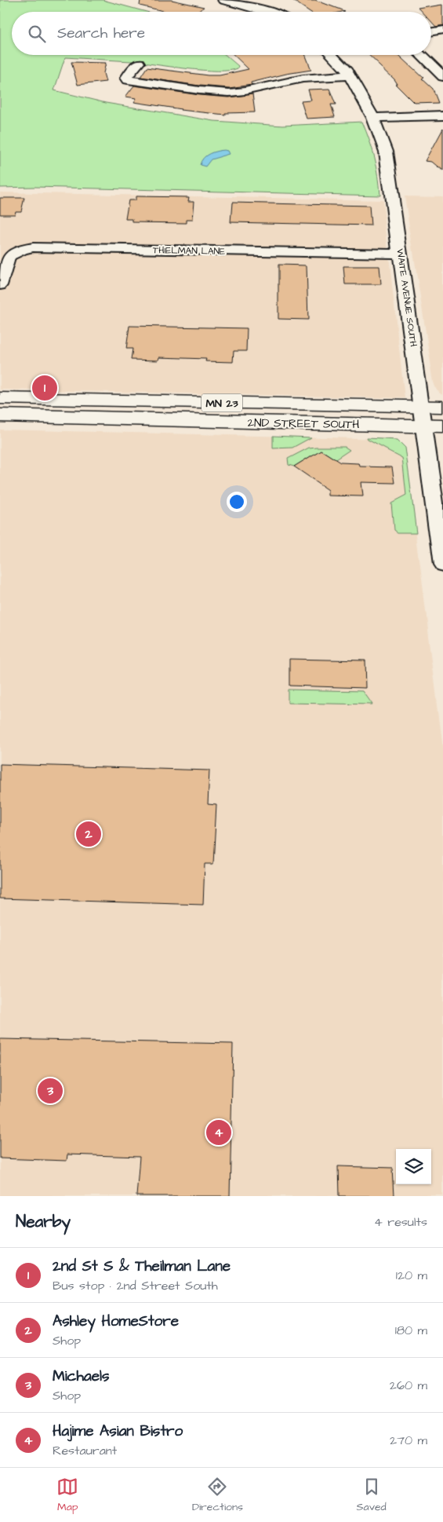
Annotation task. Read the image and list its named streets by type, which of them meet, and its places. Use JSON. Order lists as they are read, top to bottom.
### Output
{
  "streets": {
    "highway": ["MN 23", "2ND STREET SOUTH"],
    "street": ["THIELMAN LANE", "WAITE AVENUE SOUTH"]
  },
  "crossings": [
    ["THIELMAN LANE", "WAITE AVENUE SOUTH"],
    ["WAITE AVENUE SOUTH", "2ND STREET SOUTH"]
  ],
  "page": {
    "search": "Search here",
    "pins": [
      "1",
      "2",
      "3",
      "4"
    ],
    "heading": ["Nearby", "4 results"],
    "list": [
      {
        "mark": "1",
        "name": "2nd St S & Theilman Lane",
        "note": "Bus stop · 2nd Street South",
        "value": "120 m"
      },
      {
        "mark": "2",
        "name": "Ashley HomeStore",
        "note": "Shop",
        "value": "180 m"
      },
      {
        "mark": "3",
        "name": "Michaels",
        "note": "Shop",
        "value": "260 m"
      },
      {
        "mark": "4",
        "name": "Hajime Asian Bistro",
        "note": "Restaurant",
        "value": "270 m"
      }
    ],
    "nav": ["Map", "Directions", "Saved"]
  }
}
